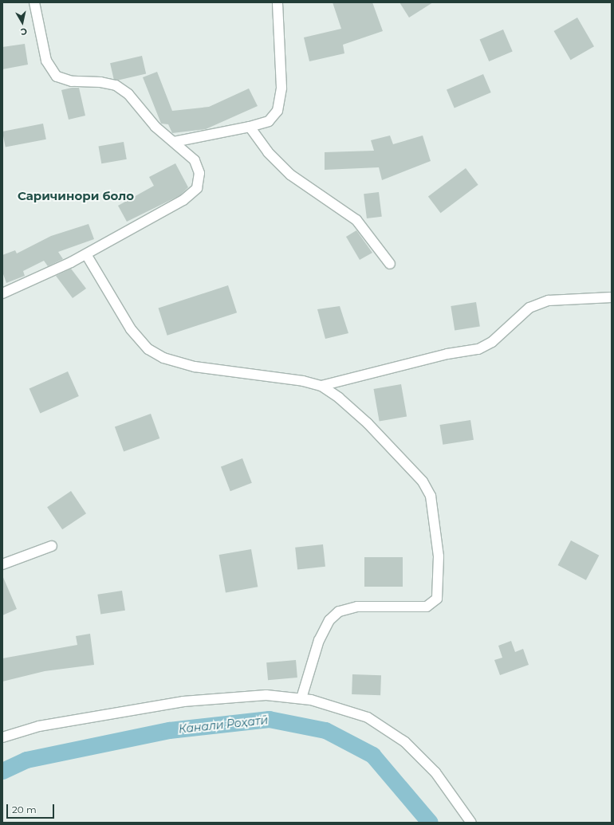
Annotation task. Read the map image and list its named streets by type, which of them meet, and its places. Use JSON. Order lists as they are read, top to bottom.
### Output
{
  "districts": ["Саричинори боло"],
  "water": ["Канали Роҳатӣ"],
  "scale_bar": "20 m",
  "north": "bottom"
}
